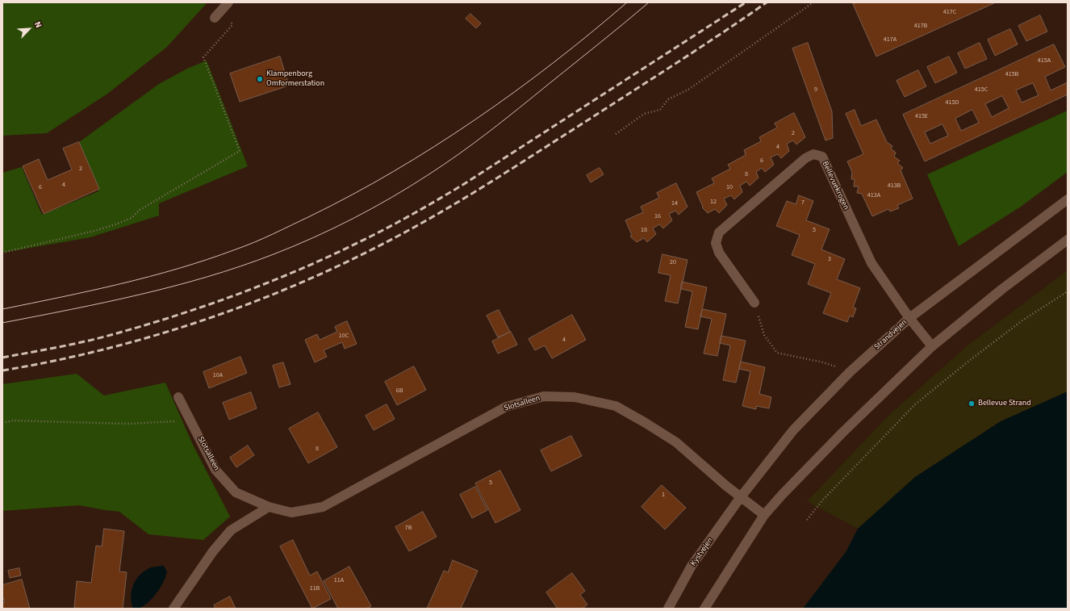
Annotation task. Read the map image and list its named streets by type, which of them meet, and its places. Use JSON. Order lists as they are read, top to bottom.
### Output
{
  "streets": {
    "street": [
      "Bellevuekrogen",
      "Strandvejen",
      "Slotsalleen",
      "Kystvejen"
    ]
  },
  "crossings": [
    ["Bellevuekrogen", "Strandvejen"],
    ["Strandvejen", "Slotsalleen"],
    ["Strandvejen", "Kystvejen"],
    ["Slotsalleen", "Kystvejen"]
  ],
  "places": ["Klampenborg Omformerstation", "Bellevue Strand"],
  "house_numbers": [
    "417C",
    "417B",
    "417A",
    "415A",
    "415B",
    "9",
    "415C",
    "415D",
    "415E",
    "2",
    "4",
    "6",
    "2",
    "8",
    "4",
    "413B",
    "6",
    "10",
    "413A",
    "12",
    "7",
    "14",
    "16",
    "18",
    "5",
    "3",
    "20",
    "10C",
    "4",
    "10A",
    "6B",
    "8",
    "5",
    "1",
    "7B",
    "11A",
    "11B"
  ],
  "north": "top right"
}
